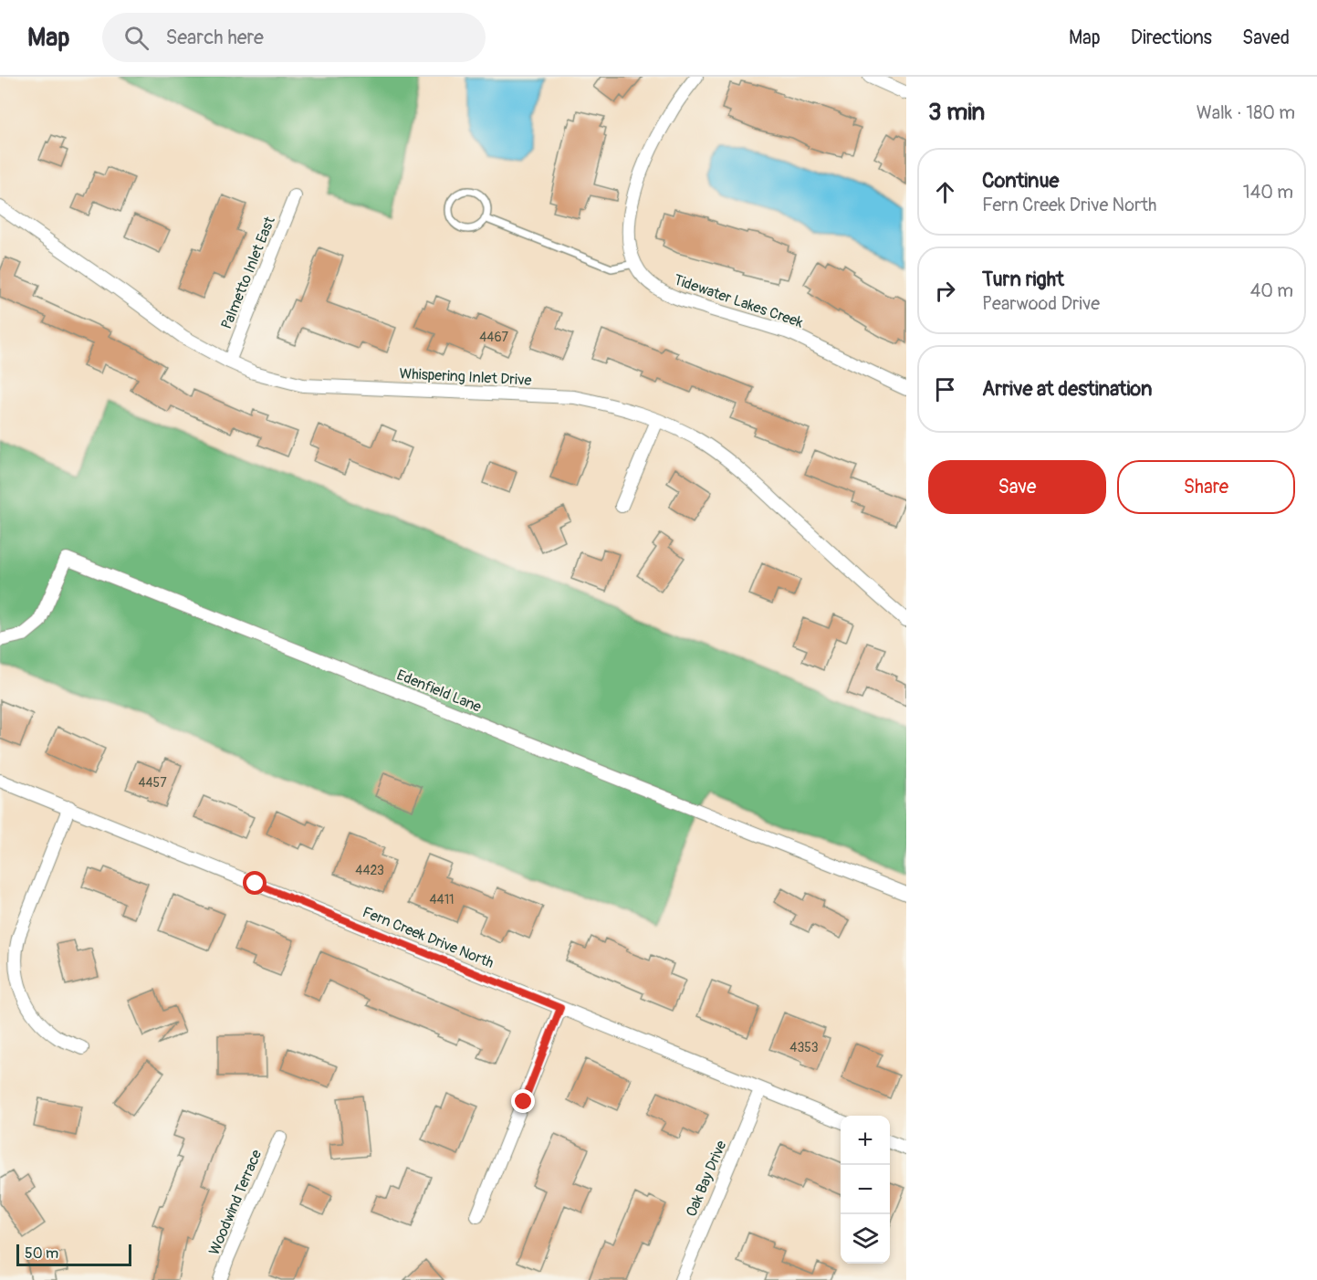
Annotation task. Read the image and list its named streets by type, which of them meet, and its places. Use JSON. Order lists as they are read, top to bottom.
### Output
{
  "streets": {
    "street": [
      "Palmetto Inlet East",
      "Tidewater Lakes Creek",
      "Whispering Inlet Drive",
      "Edenfield Lane",
      "Fern Creek Drive North",
      "Oak Bay Drive",
      "Woodwind Terrace"
    ]
  },
  "crossings": [
    ["Palmetto Inlet East", "Whispering Inlet Drive"],
    ["Fern Creek Drive North", "Oak Bay Drive"]
  ],
  "house_numbers": [
    "4467",
    "4457",
    "4423",
    "4411",
    "4353"
  ],
  "scale_bar": "50 m",
  "page": {
    "header": "Map",
    "search": "Search here",
    "nav": ["Map", "Directions", "Saved"],
    "heading": ["3 min", "Walk · 180 m"],
    "list": [
      ["Continue", "Fern Creek Drive North", "140 m"],
      ["Turn right", "Pearwood Drive", "40 m"],
      "Arrive at destination"
    ],
    "buttons": ["Save", "Share"],
    "map_buttons": ["+", "−"],
    "scale": "50 m"
  }
}
